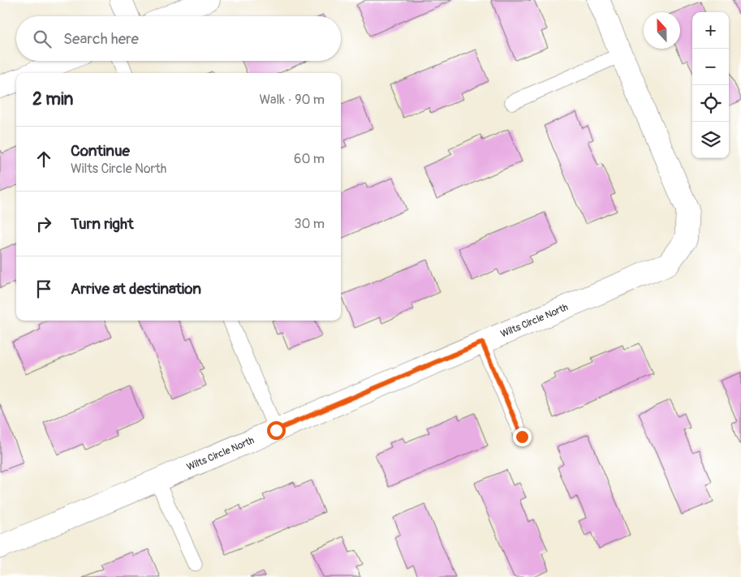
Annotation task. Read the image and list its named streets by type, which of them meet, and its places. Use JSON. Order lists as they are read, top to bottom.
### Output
{
  "streets": {
    "street": ["Wilts Circle North"]
  },
  "north": "top",
  "page": {
    "map_buttons": ["+", "−"],
    "search": "Search here",
    "heading": ["2 min", "Walk · 90 m"],
    "list": [
      ["Continue", "Wilts Circle North", "60 m"],
      ["Turn right", "30 m"],
      "Arrive at destination"
    ]
  }
}
